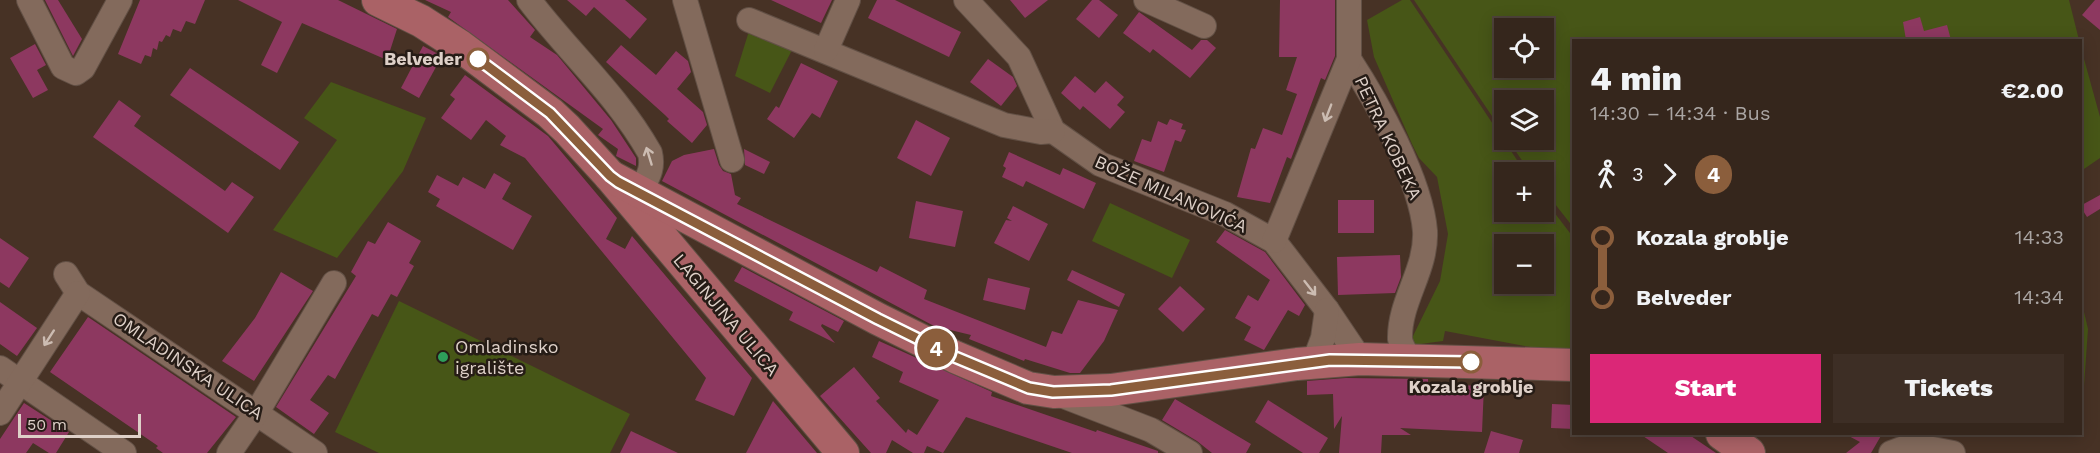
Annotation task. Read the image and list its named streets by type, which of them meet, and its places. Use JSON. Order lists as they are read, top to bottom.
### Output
{
  "streets": {
    "main road": ["LAGINJINA ULICA"],
    "street": ["PETRA KOBEKA", "BOŽE MILANOVIĆA", "OMLADINSKA ULICA"]
  },
  "crossings": [
    ["PETRA KOBEKA", "BOŽE MILANOVIĆA"]
  ],
  "one_way": ["PETRA KOBEKA"],
  "places": ["Belveder", "Omladinsko igralište", "Kozala groblje"],
  "lines": ["bus line 4"],
  "scale_bar": "50 m",
  "page": {
    "on_map": "4",
    "map_buttons": ["+", "−"],
    "heading": ["4 min", "14:30 – 14:34 · Bus", "€2.00"],
    "legs": ["3", "4"],
    "list": [
      {
        "name": "Kozala groblje",
        "value": "14:33"
      },
      {
        "name": "Belveder",
        "value": "14:34"
      }
    ],
    "buttons": ["Start", "Tickets"],
    "scale": "50 m"
  }
}
